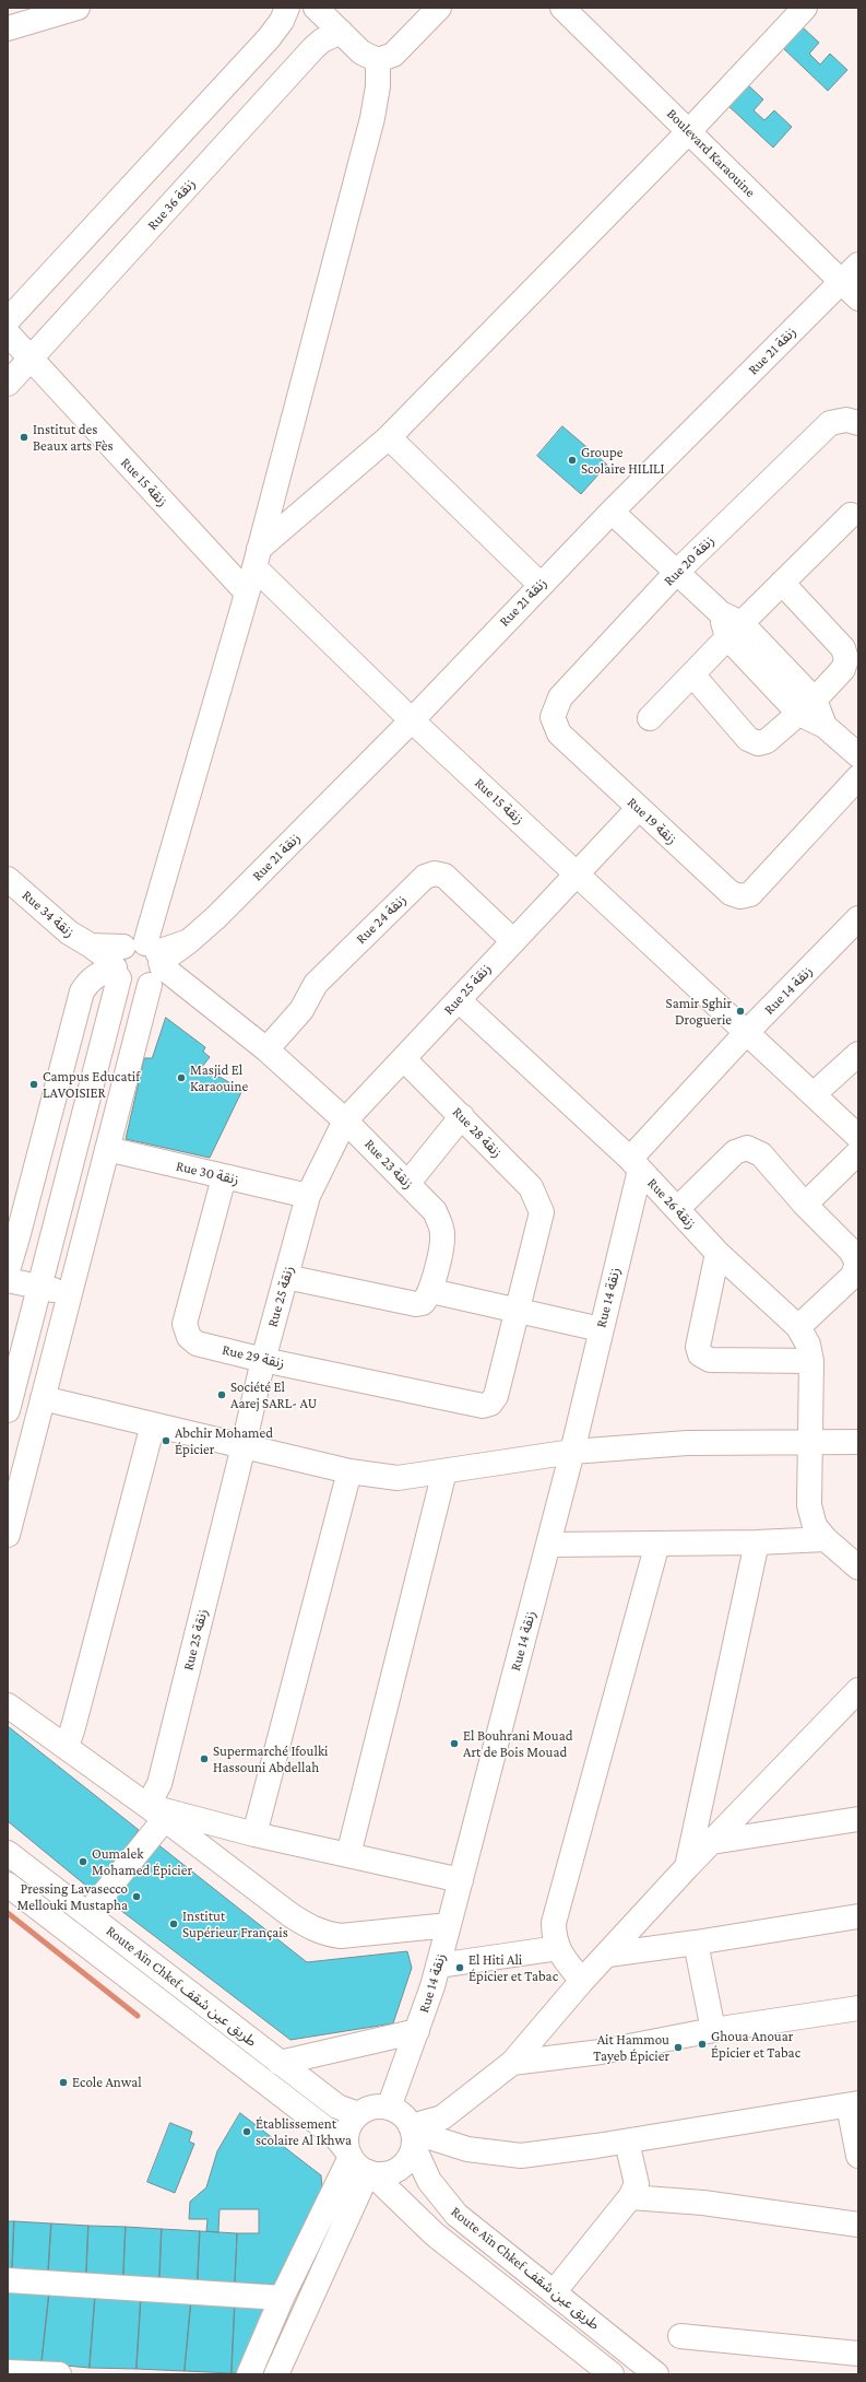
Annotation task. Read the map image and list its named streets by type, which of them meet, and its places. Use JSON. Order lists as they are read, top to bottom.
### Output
{
  "streets": {
    "street": [
      "Boulevard Karaouine",
      "Rue 36 زنقة",
      "Rue 21 زنقة",
      "Rue 15 زنقة",
      "Rue 20 زنقة",
      "Rue 19 زنقة",
      "Rue 34 زنقة",
      "Rue 24 زنقة",
      "Rue 25 زنقة",
      "Rue 14 زنقة",
      "Rue 28 زنقة",
      "Rue 23 زنقة",
      "Rue 30 زنقة",
      "Rue 26 زنقة",
      "Rue 29 زنقة",
      "Route Aïn Chkef طريق عين شقف"
    ]
  },
  "crossings": [
    ["Boulevard Karaouine", "Rue 21 زنقة"],
    ["Rue 36 زنقة", "Rue 15 زنقة"],
    ["Rue 21 زنقة", "Rue 15 زنقة"],
    ["Rue 21 زنقة", "Rue 34 زنقة"],
    ["Rue 21 زنقة", "Rue 23 زنقة"],
    ["Rue 15 زنقة", "Rue 25 زنقة"],
    ["Rue 15 زنقة", "Rue 14 زنقة"],
    ["Rue 20 زنقة", "Rue 19 زنقة"],
    ["Rue 34 زنقة", "Rue 23 زنقة"],
    ["Rue 24 زنقة", "Rue 25 زنقة"],
    ["Rue 24 زنقة", "Rue 23 زنقة"],
    ["Rue 25 زنقة", "Rue 28 زنقة"],
    ["Rue 25 زنقة", "Rue 23 زنقة"],
    ["Rue 25 زنقة", "Rue 30 زنقة"],
    ["Rue 25 زنقة", "Rue 26 زنقة"],
    ["Rue 25 زنقة", "Rue 29 زنقة"],
    ["Rue 25 زنقة", "Route Aïn Chkef طريق عين شقف"],
    ["Rue 14 زنقة", "Rue 26 زنقة"],
    ["Rue 14 زنقة", "Route Aïn Chkef طريق عين شقف"],
    ["Rue 28 زنقة", "Rue 29 زنقة"],
    ["Rue 30 زنقة", "Rue 29 زنقة"]
  ],
  "places": [
    "Institut des Beaux arts Fès",
    "Groupe Scolaire HILILI",
    "Samir Sghir Droguerie",
    "Masjid El Karaouine",
    "Campus Educatif LAVOISIER",
    "Société El Aarej SARL- AU",
    "Abchir Mohamed Épicier",
    "El Bouhrani Mouad Art de Bois Mouad",
    "Supermarché Ifoulki Hassouni Abdellah",
    "Oumalek Mohamed Épicier",
    "Pressing Lavasecco Mellouki Mustapha",
    "Institut Supérieur Français",
    "El Hiti Ali Épicier et Tabac",
    "Ghoua Anouar Épicier et Tabac",
    "Ait Hammou Tayeb Épicier",
    "Ecole Anwal",
    "Établissement scolaire Al Ikhwa"
  ]
}
